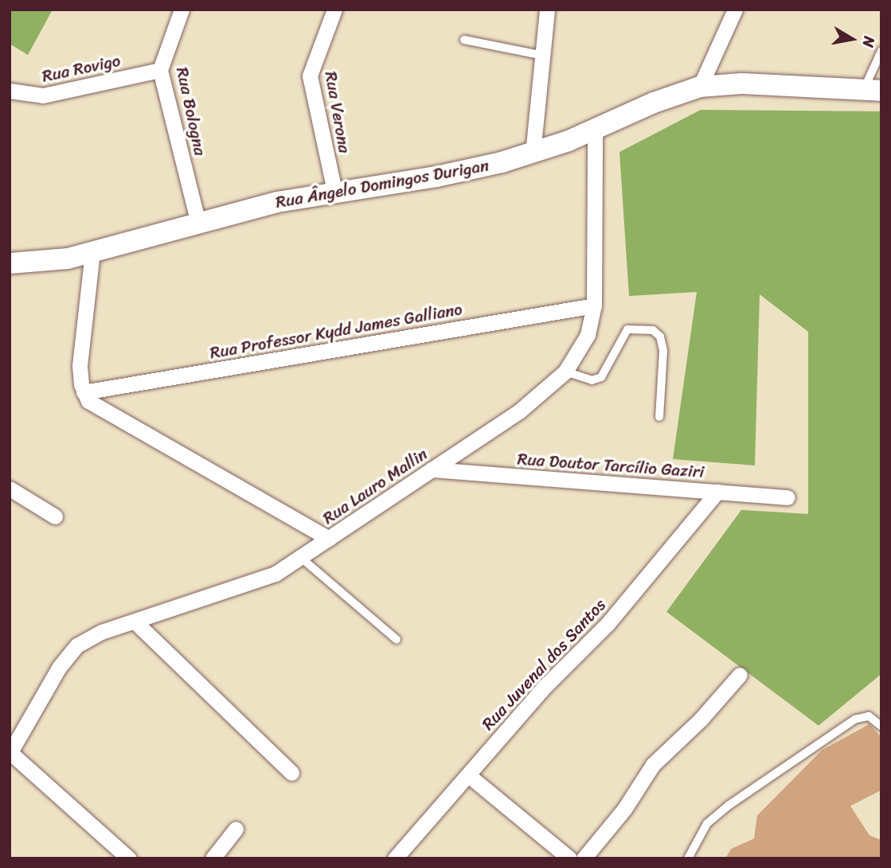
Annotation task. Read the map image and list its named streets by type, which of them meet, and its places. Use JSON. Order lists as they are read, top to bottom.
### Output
{
  "streets": {
    "street": [
      "Rua Rovigo",
      "Rua Bologna",
      "Rua Verona",
      "Rua Ângelo Domingos Durigan",
      "Rua Professor Kydd James Galliano",
      "Rua Doutor Tarcílio Gaziri",
      "Rua Lauro Mallin",
      "Rua Juvenal dos Santos"
    ]
  },
  "crossings": [
    ["Rua Rovigo", "Rua Bologna"],
    ["Rua Bologna", "Rua Ângelo Domingos Durigan"],
    ["Rua Verona", "Rua Ângelo Domingos Durigan"],
    ["Rua Ângelo Domingos Durigan", "Rua Lauro Mallin"],
    ["Rua Professor Kydd James Galliano", "Rua Lauro Mallin"],
    ["Rua Doutor Tarcílio Gaziri", "Rua Lauro Mallin"],
    ["Rua Doutor Tarcílio Gaziri", "Rua Juvenal dos Santos"]
  ],
  "north": "right"
}
